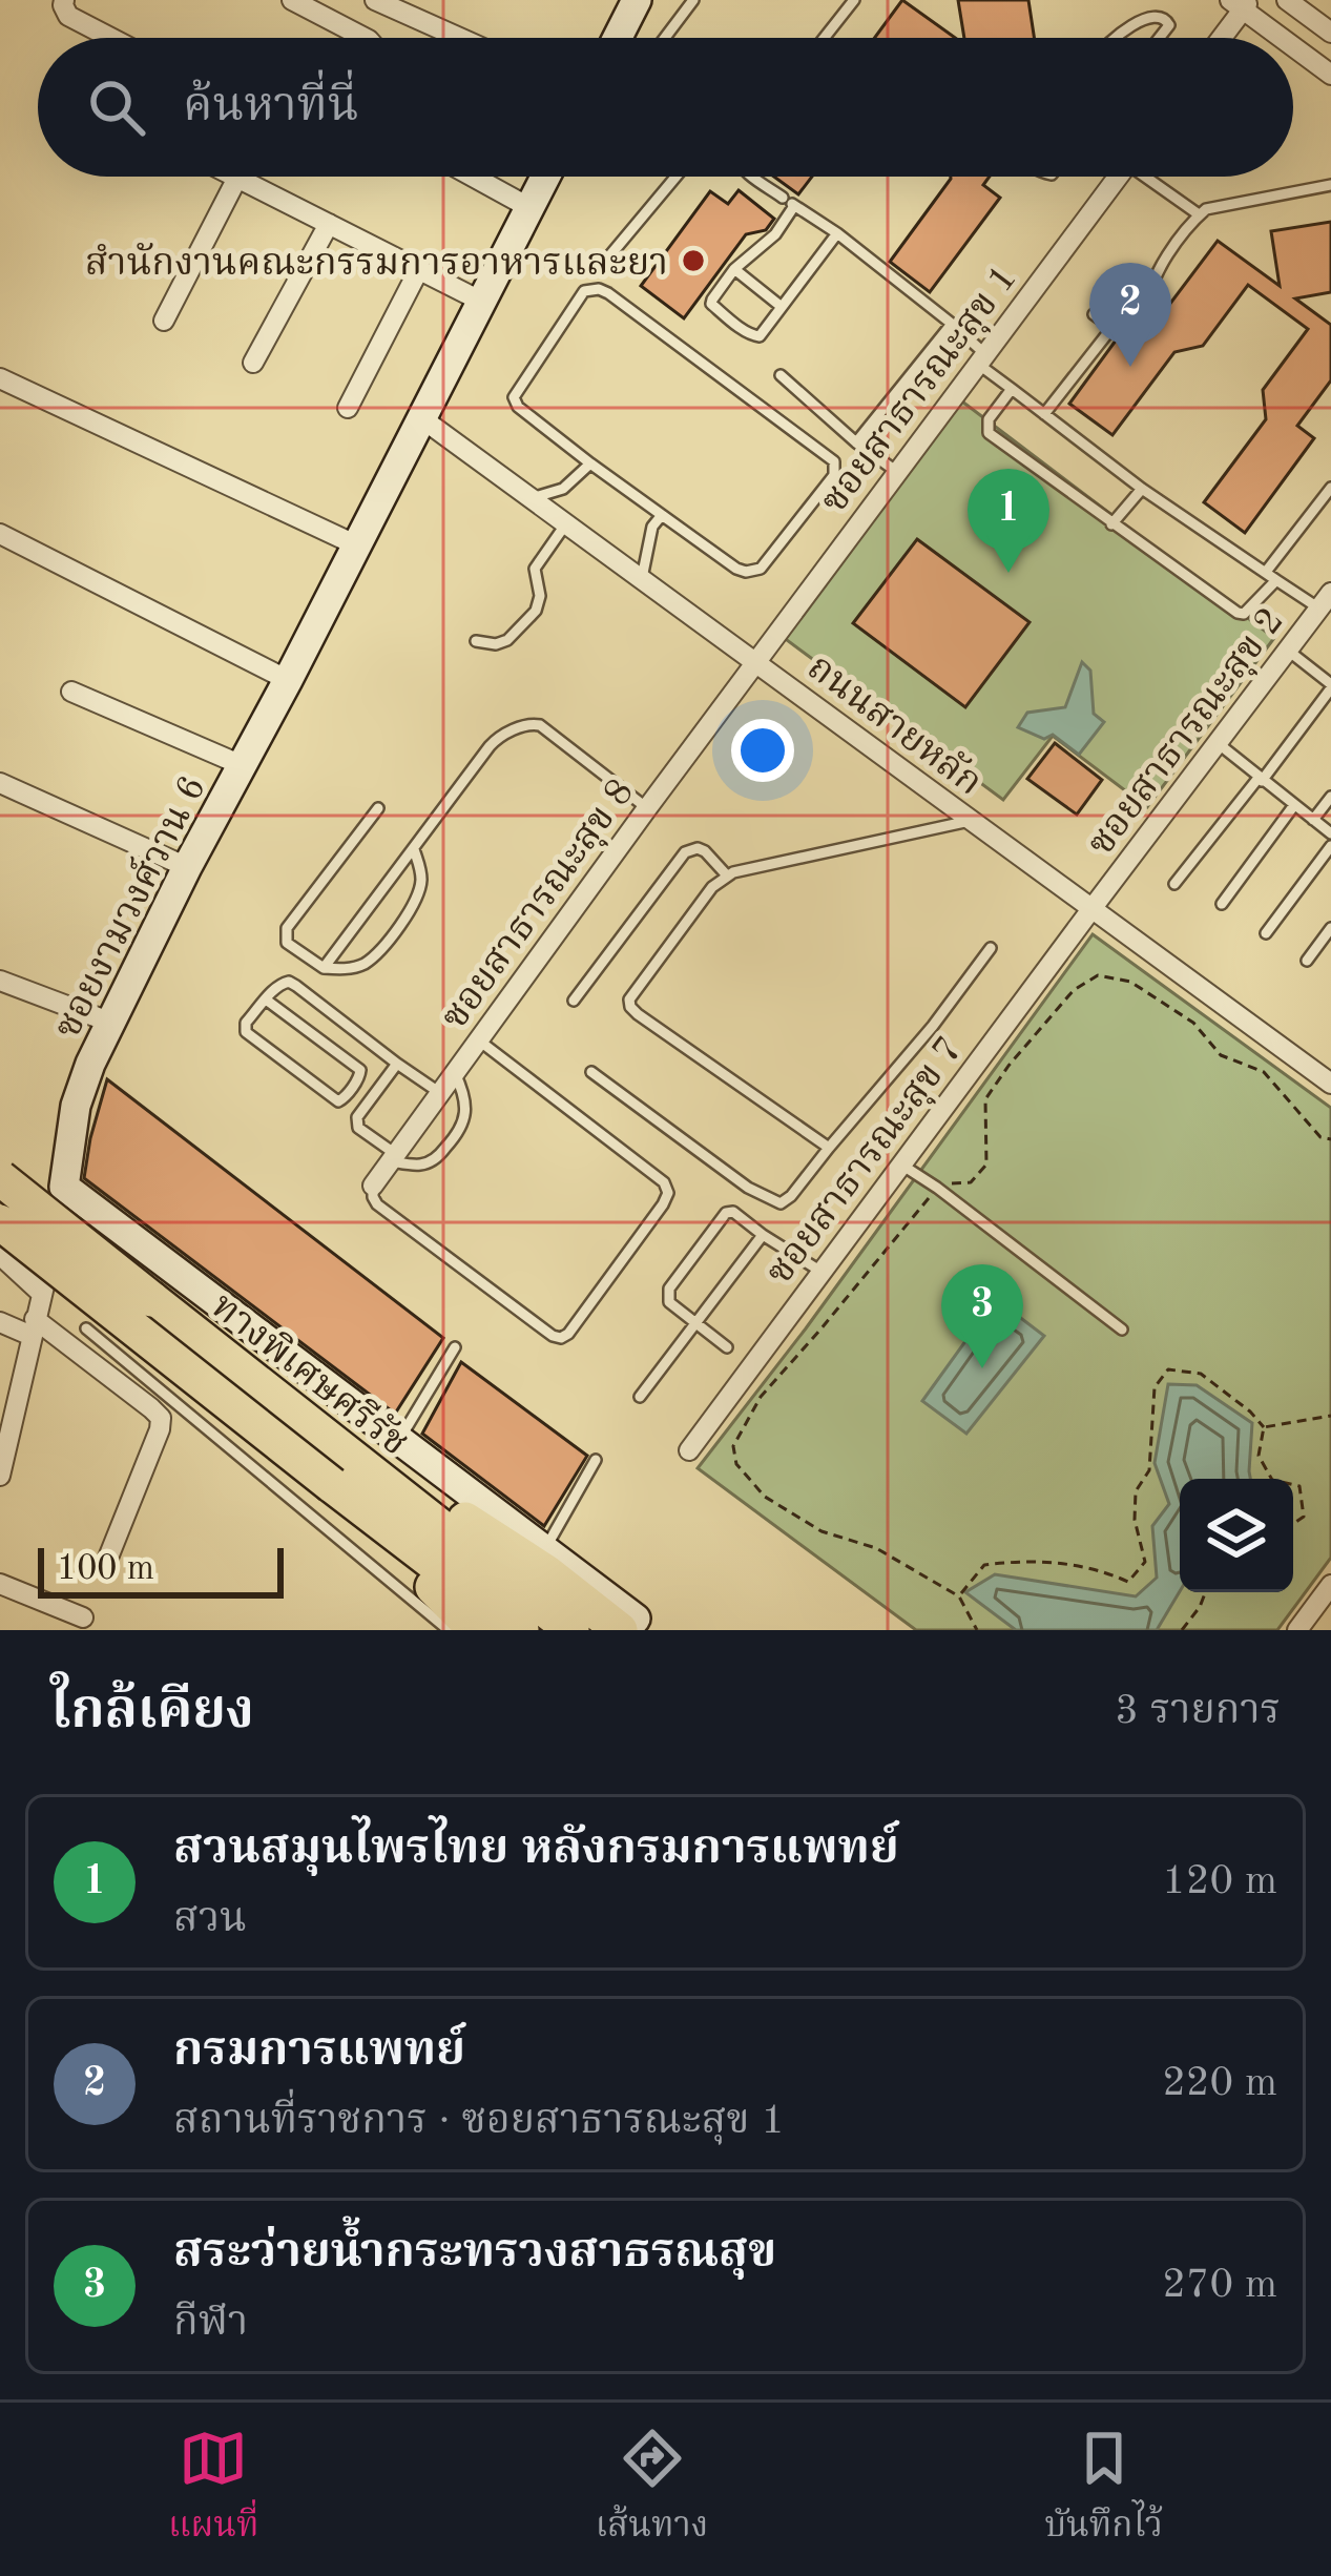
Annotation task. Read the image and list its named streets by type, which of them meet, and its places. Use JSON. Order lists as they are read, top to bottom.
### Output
{
  "streets": {
    "highway": ["ทางพิเศษศรีรัช"],
    "street": [
      "ซอยสาธารณะสุข 1",
      "ถนนสายหลัก",
      "ซอยสาธารณะสุข 2",
      "ซอยสาธารณะสุข 8",
      "ซอยงามวงศ์วาน 6",
      "ซอยสาธารณะสุข 7"
    ]
  },
  "crossings": [
    ["ซอยสาธารณะสุข 1", "ถนนสายหลัก"],
    ["ซอยสาธารณะสุข 1", "ซอยสาธารณะสุข 8"],
    ["ถนนสายหลัก", "ซอยสาธารณะสุข 2"],
    ["ถนนสายหลัก", "ซอยสาธารณะสุข 8"],
    ["ถนนสายหลัก", "ซอยงามวงศ์วาน 6"],
    ["ถนนสายหลัก", "ซอยสาธารณะสุข 7"],
    ["ซอยสาธารณะสุข 2", "ซอยสาธารณะสุข 7"]
  ],
  "places": ["สำนักงานคณะกรรมการอาหารและยา"],
  "scale_bar": "100 m",
  "page": {
    "search": "ค้นหาที่นี่",
    "pins": ["2", "1", "3"],
    "scale": "100 m",
    "heading": ["ใกล้เคียง", "3 รายการ"],
    "list": [
      {
        "mark": "1",
        "name": "สวนสมุนไพรไทย หลังกรมการแพทย์",
        "note": "สวน",
        "value": "120 m"
      },
      {
        "mark": "2",
        "name": "กรมการแพทย์",
        "note": "สถานที่ราชการ · ซอยสาธารณะสุข 1",
        "value": "220 m"
      },
      {
        "mark": "3",
        "name": "สระว่ายน้ำกระทรวงสาธรณสุข",
        "note": "กีฬา",
        "value": "270 m"
      }
    ],
    "nav": ["แผนที่", "เส้นทาง", "บันทึกไว้"]
  }
}
